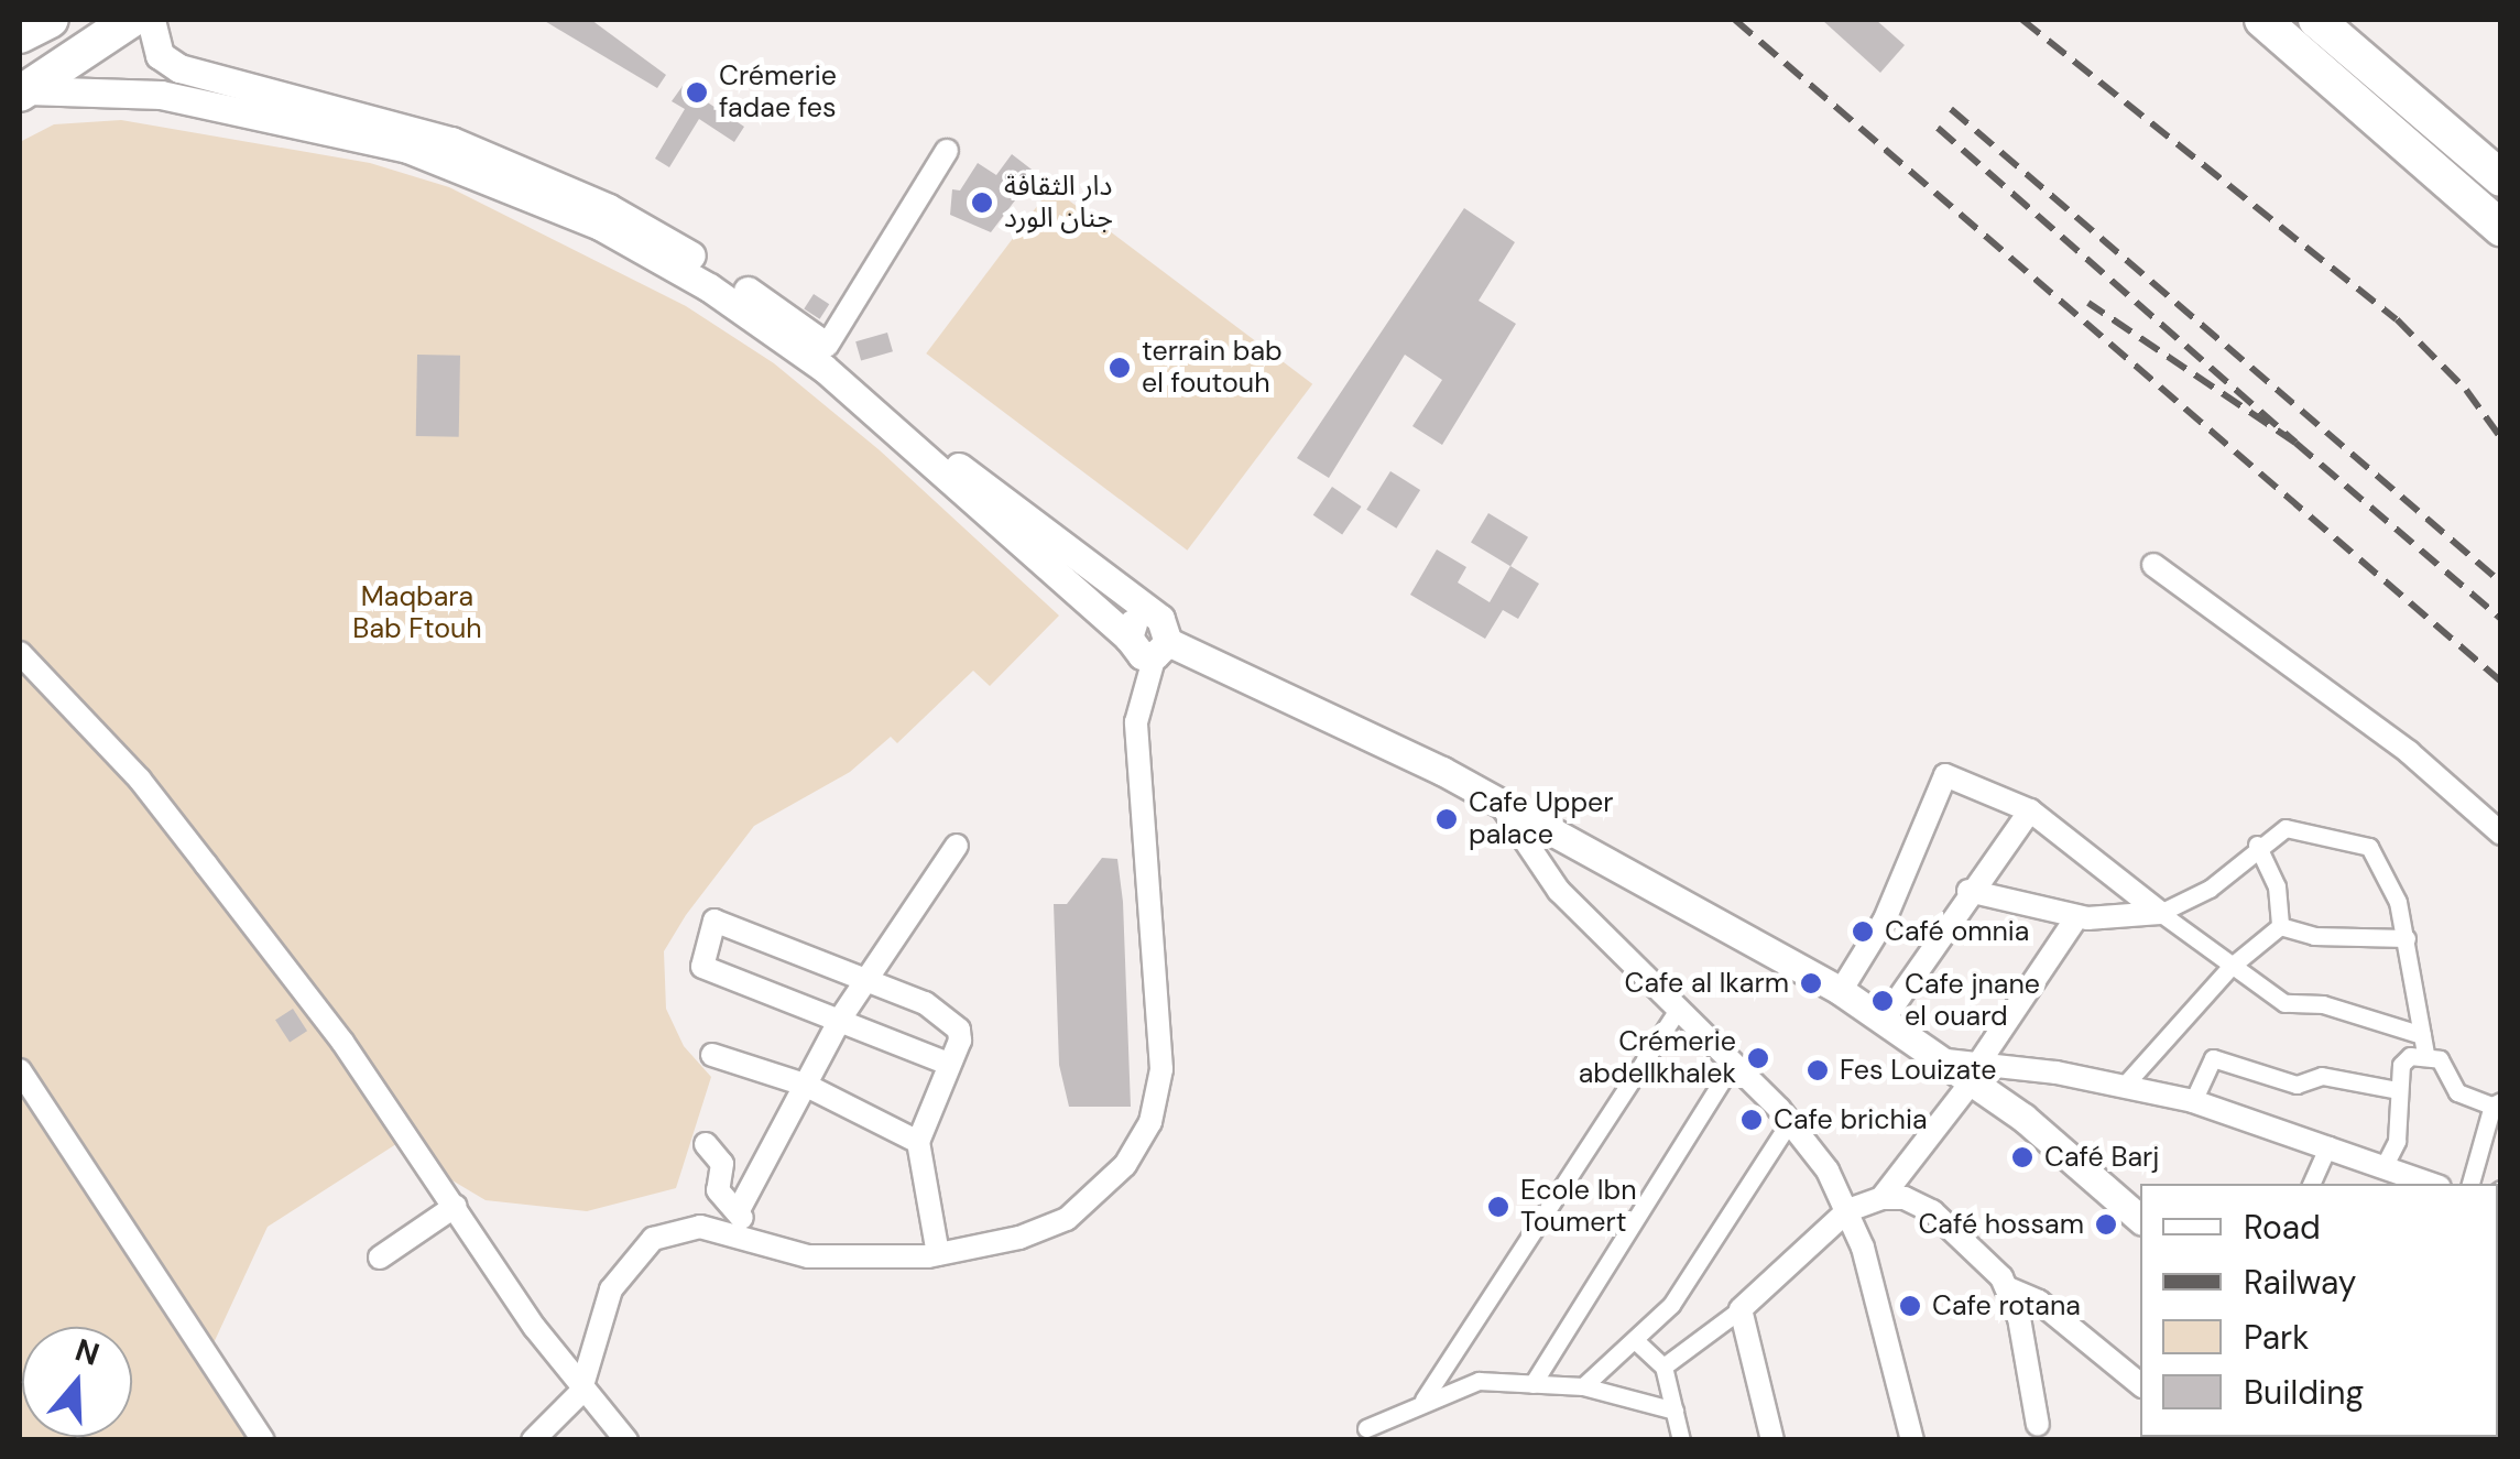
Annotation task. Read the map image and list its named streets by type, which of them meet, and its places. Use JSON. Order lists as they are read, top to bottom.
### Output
{
  "parks": ["Maqbara Bab Ftouh"],
  "places": [
    "Crémerie fadae fes",
    "دار الثقافة جنان الورد",
    "terrain bab el foutouh",
    "Cafe Upper palace",
    "Café omnia",
    "Cafe al lkarm",
    "Cafe jnane el ouard",
    "Crémerie abdellkhalek",
    "Fes Louizate",
    "Cafe brichia",
    "Café Barj",
    "Ecole Ibn Toumert",
    "Café hossam",
    "Cafe rotana"
  ],
  "legend": [
    "Road",
    "Railway",
    "Park",
    "Building"
  ],
  "north": "top"
}
